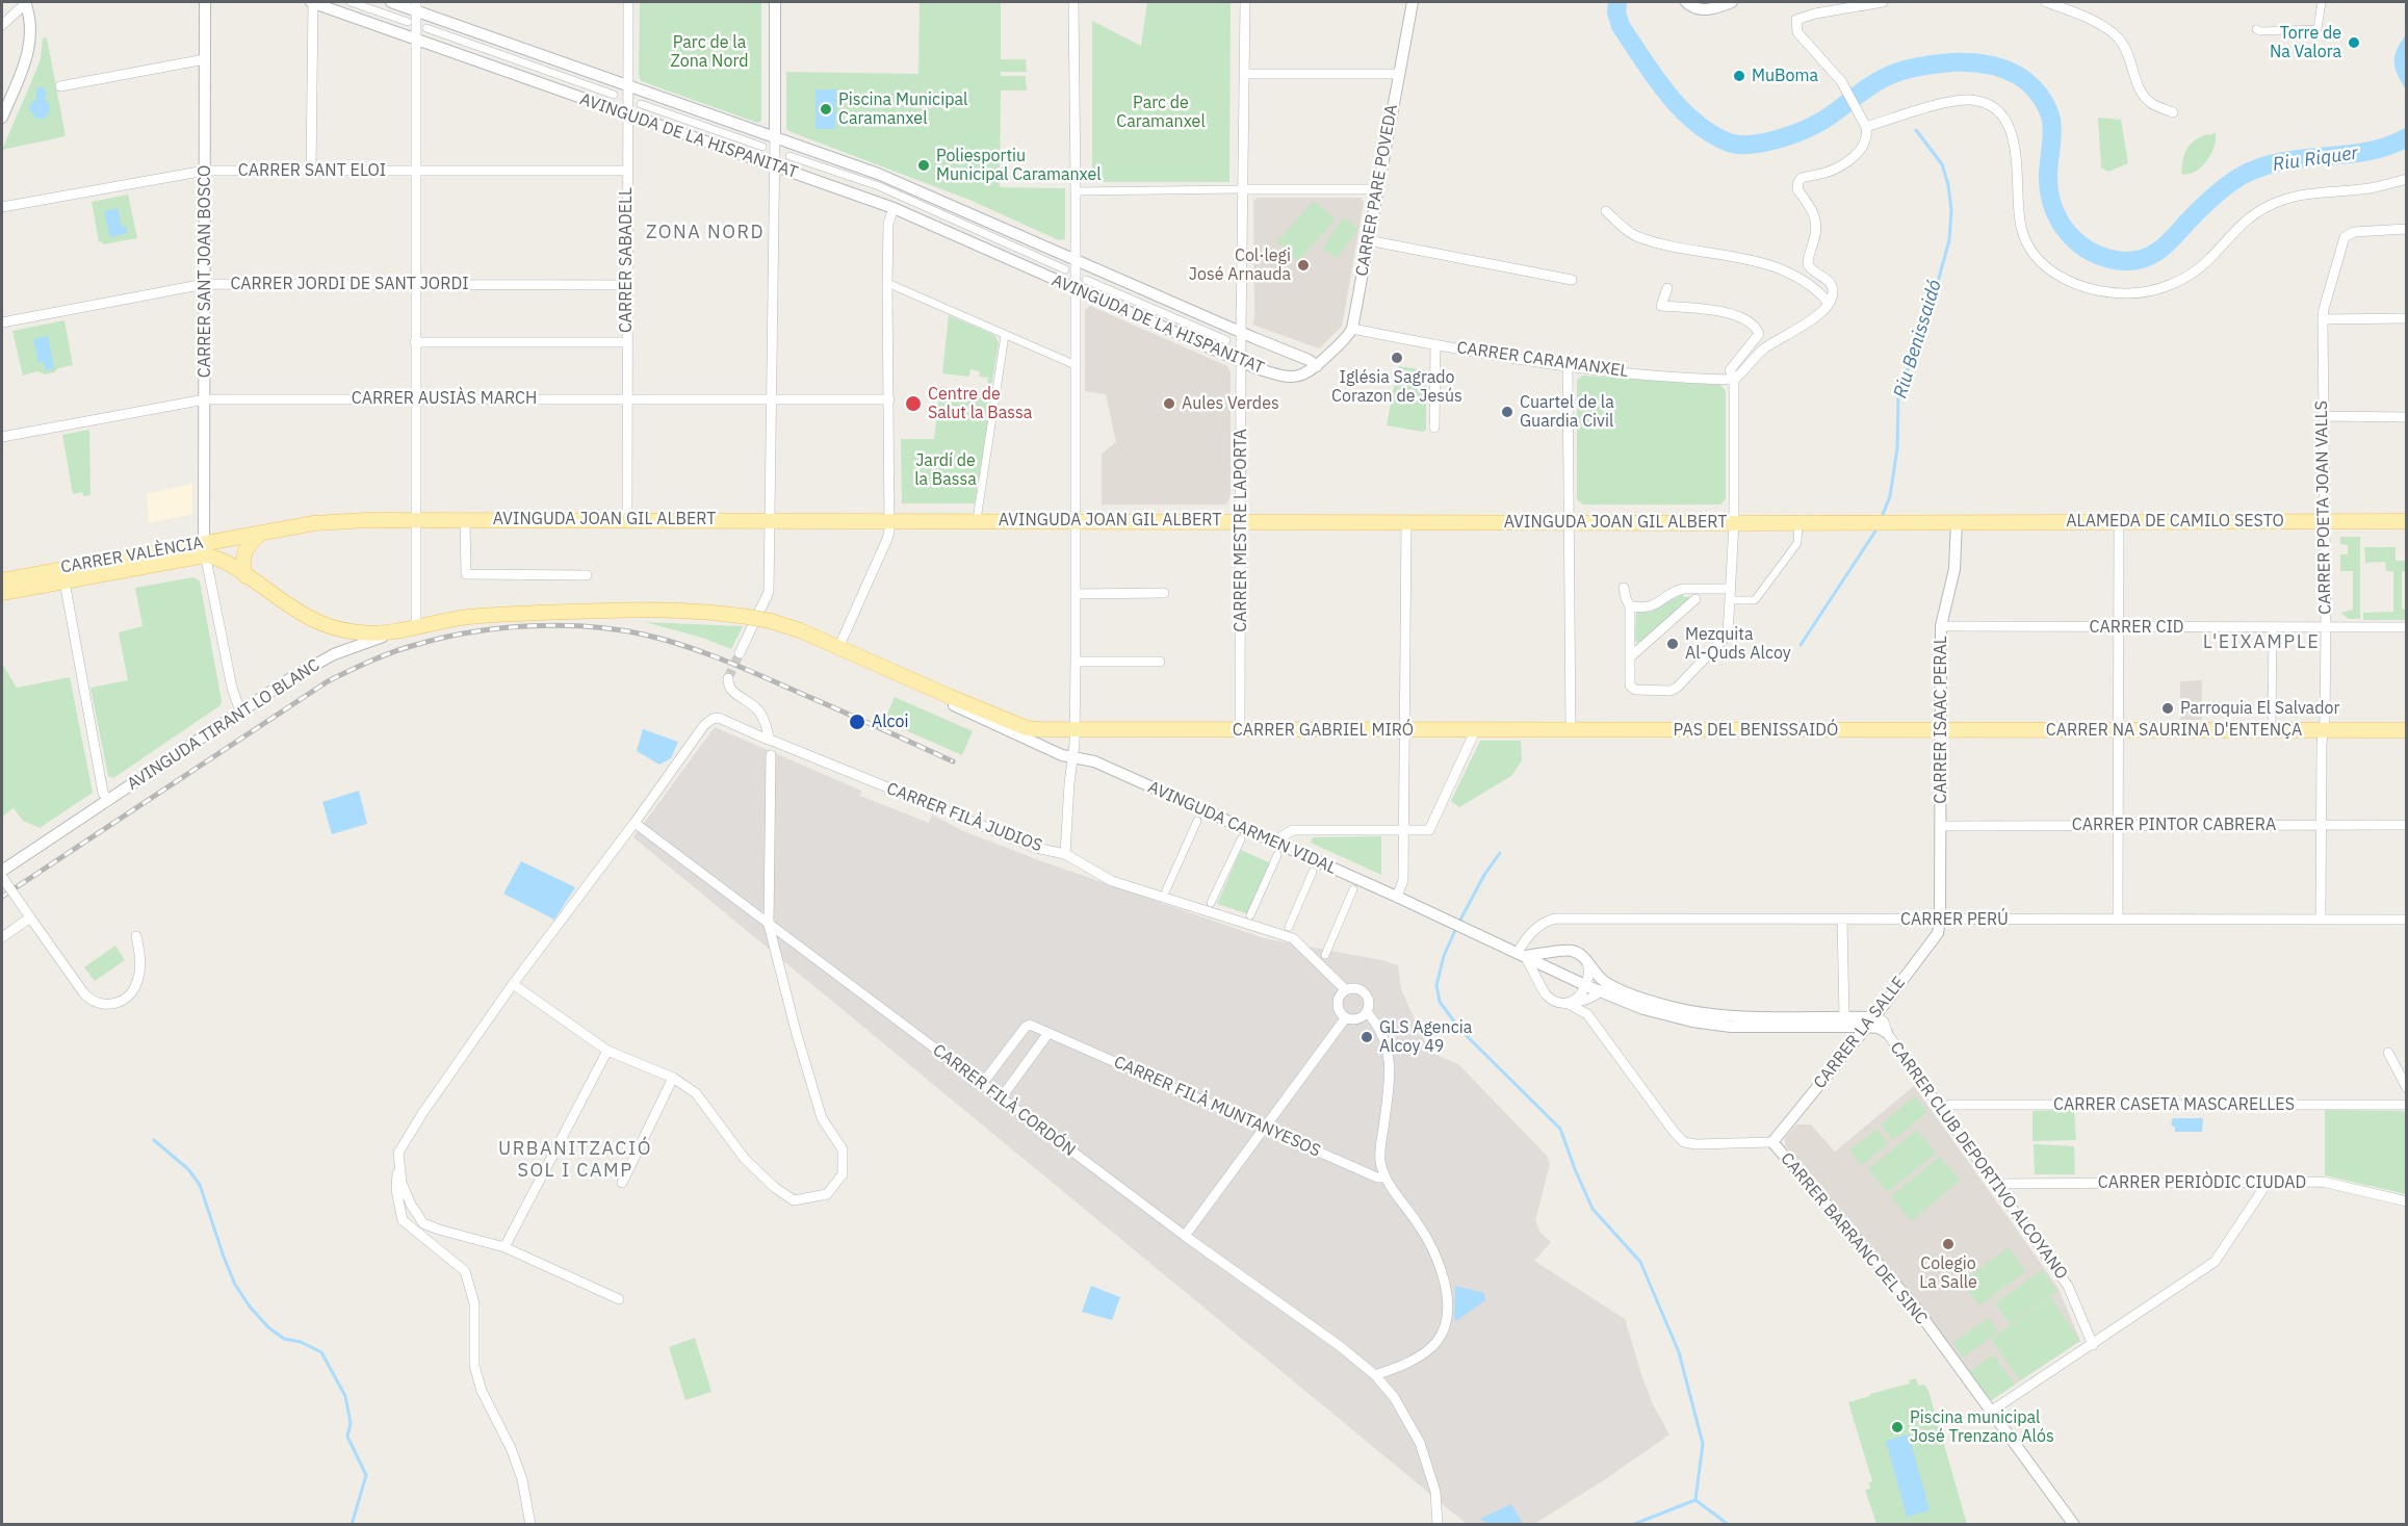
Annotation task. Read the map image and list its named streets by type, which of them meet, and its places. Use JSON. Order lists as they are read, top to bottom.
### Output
{
  "streets": {
    "main road": [
      "AVINGUDA JOAN GIL ALBERT",
      "ALAMEDA DE CAMILO SESTO",
      "CARRER VALÈNCIA",
      "AVINGUDA TIRANT LO BLANC",
      "CARRER GABRIEL MIRÓ",
      "PAS DEL BENISSAIDÓ",
      "CARRER NA SAURINA D'ENTENÇA"
    ],
    "street": [
      "AVINGUDA DE LA HISPANITAT",
      "CARRER SANT ELOI",
      "CARRER PARE POVEDA",
      "CARRER SABADELL",
      "CARRER SANT JOAN BOSCO",
      "CARRER JORDI DE SANT JORDI",
      "CARRER CARAMANXEL",
      "CARRER AUSIÀS MARCH",
      "CARRER POETA JOAN VALLS",
      "CARRER MESTRE LAPORTA",
      "CARRER CID",
      "CARRER ISAAC PERAL",
      "CARRER FILÀ JUDIOS",
      "CARRER PINTOR CABRERA",
      "AVINGUDA CARMEN VIDAL",
      "CARRER PERÚ",
      "CARRER LA SALLE",
      "CARRER FILÀ CORDÓN",
      "CARRER CASETA MASCARELLES",
      "CARRER FILÀ MUNTANYESOS",
      "CARRER CLUB DEPORTIVO ALCOYANO",
      "CARRER PERIÒDIC CIUDAD",
      "CARRER BARRANC DEL SINC"
    ]
  },
  "crossings": [
    ["AVINGUDA DE LA HISPANITAT", "CARRER SABADELL"],
    ["AVINGUDA DE LA HISPANITAT", "CARRER MESTRE LAPORTA"],
    ["CARRER SANT ELOI", "CARRER SABADELL"],
    ["CARRER SANT ELOI", "CARRER SANT JOAN BOSCO"],
    ["CARRER PARE POVEDA", "CARRER CARAMANXEL"],
    ["CARRER SABADELL", "CARRER JORDI DE SANT JORDI"],
    ["CARRER SABADELL", "CARRER AUSIÀS MARCH"],
    ["CARRER SABADELL", "AVINGUDA JOAN GIL ALBERT"],
    ["CARRER SANT JOAN BOSCO", "CARRER JORDI DE SANT JORDI"],
    ["CARRER SANT JOAN BOSCO", "CARRER AUSIÀS MARCH"],
    ["CARRER SANT JOAN BOSCO", "CARRER VALÈNCIA"],
    ["CARRER POETA JOAN VALLS", "ALAMEDA DE CAMILO SESTO"],
    ["CARRER POETA JOAN VALLS", "CARRER CID"],
    ["CARRER POETA JOAN VALLS", "CARRER NA SAURINA D'ENTENÇA"],
    ["CARRER POETA JOAN VALLS", "CARRER PINTOR CABRERA"],
    ["CARRER POETA JOAN VALLS", "CARRER PERÚ"],
    ["AVINGUDA JOAN GIL ALBERT", "ALAMEDA DE CAMILO SESTO"],
    ["AVINGUDA JOAN GIL ALBERT", "CARRER MESTRE LAPORTA"],
    ["AVINGUDA JOAN GIL ALBERT", "CARRER VALÈNCIA"],
    ["ALAMEDA DE CAMILO SESTO", "CARRER ISAAC PERAL"],
    ["CARRER MESTRE LAPORTA", "CARRER GABRIEL MIRÓ"],
    ["CARRER CID", "CARRER ISAAC PERAL"],
    ["CARRER ISAAC PERAL", "PAS DEL BENISSAIDÓ"],
    ["CARRER ISAAC PERAL", "CARRER NA SAURINA D'ENTENÇA"],
    ["CARRER ISAAC PERAL", "CARRER PINTOR CABRERA"],
    ["CARRER ISAAC PERAL", "CARRER PERÚ"],
    ["CARRER ISAAC PERAL", "CARRER LA SALLE"],
    ["AVINGUDA TIRANT LO BLANC", "CARRER GABRIEL MIRÓ"],
    ["AVINGUDA TIRANT LO BLANC", "AVINGUDA CARMEN VIDAL"],
    ["CARRER GABRIEL MIRÓ", "PAS DEL BENISSAIDÓ"],
    ["PAS DEL BENISSAIDÓ", "CARRER NA SAURINA D'ENTENÇA"],
    ["CARRER FILÀ JUDIOS", "CARRER FILÀ CORDÓN"],
    ["AVINGUDA CARMEN VIDAL", "CARRER PERÚ"],
    ["AVINGUDA CARMEN VIDAL", "CARRER LA SALLE"],
    ["AVINGUDA CARMEN VIDAL", "CARRER CLUB DEPORTIVO ALCOYANO"],
    ["CARRER PERÚ", "CARRER LA SALLE"],
    ["CARRER LA SALLE", "CARRER CLUB DEPORTIVO ALCOYANO"],
    ["CARRER LA SALLE", "CARRER BARRANC DEL SINC"],
    ["CARRER FILÀ CORDÓN", "CARRER FILÀ MUNTANYESOS"],
    ["CARRER CASETA MASCARELLES", "CARRER CLUB DEPORTIVO ALCOYANO"],
    ["CARRER CLUB DEPORTIVO ALCOYANO", "CARRER PERIÒDIC CIUDAD"]
  ],
  "districts": ["ZONA NORD", "L'EIXAMPLE", "URBANITZACIÓ SOL I CAMP"],
  "water": ["Riu Riquer", "Riu Benissaidó"],
  "parks": ["Parc de la Zona Nord", "Parc de Caramanxel", "Jardí de la Bassa"],
  "places": [
    "Torre de Na Valora",
    "MuBoma",
    "Piscina Municipal Caramanxel",
    "Poliesportiu Municipal Caramanxel",
    "Col·legi José Arnauda",
    "Iglésia Sagrado Corazon de Jesús",
    "Centre de Salut la Bassa",
    "Aules Verdes",
    "Cuartel de la Guardia Civil",
    "Mezquita Al-Quds Alcoy",
    "Parroquia El Salvador",
    "Alcoi",
    "GLS Agencia Alcoy 49",
    "Colegio La Salle",
    "Piscina municipal José Trenzano Alós"
  ]
}
